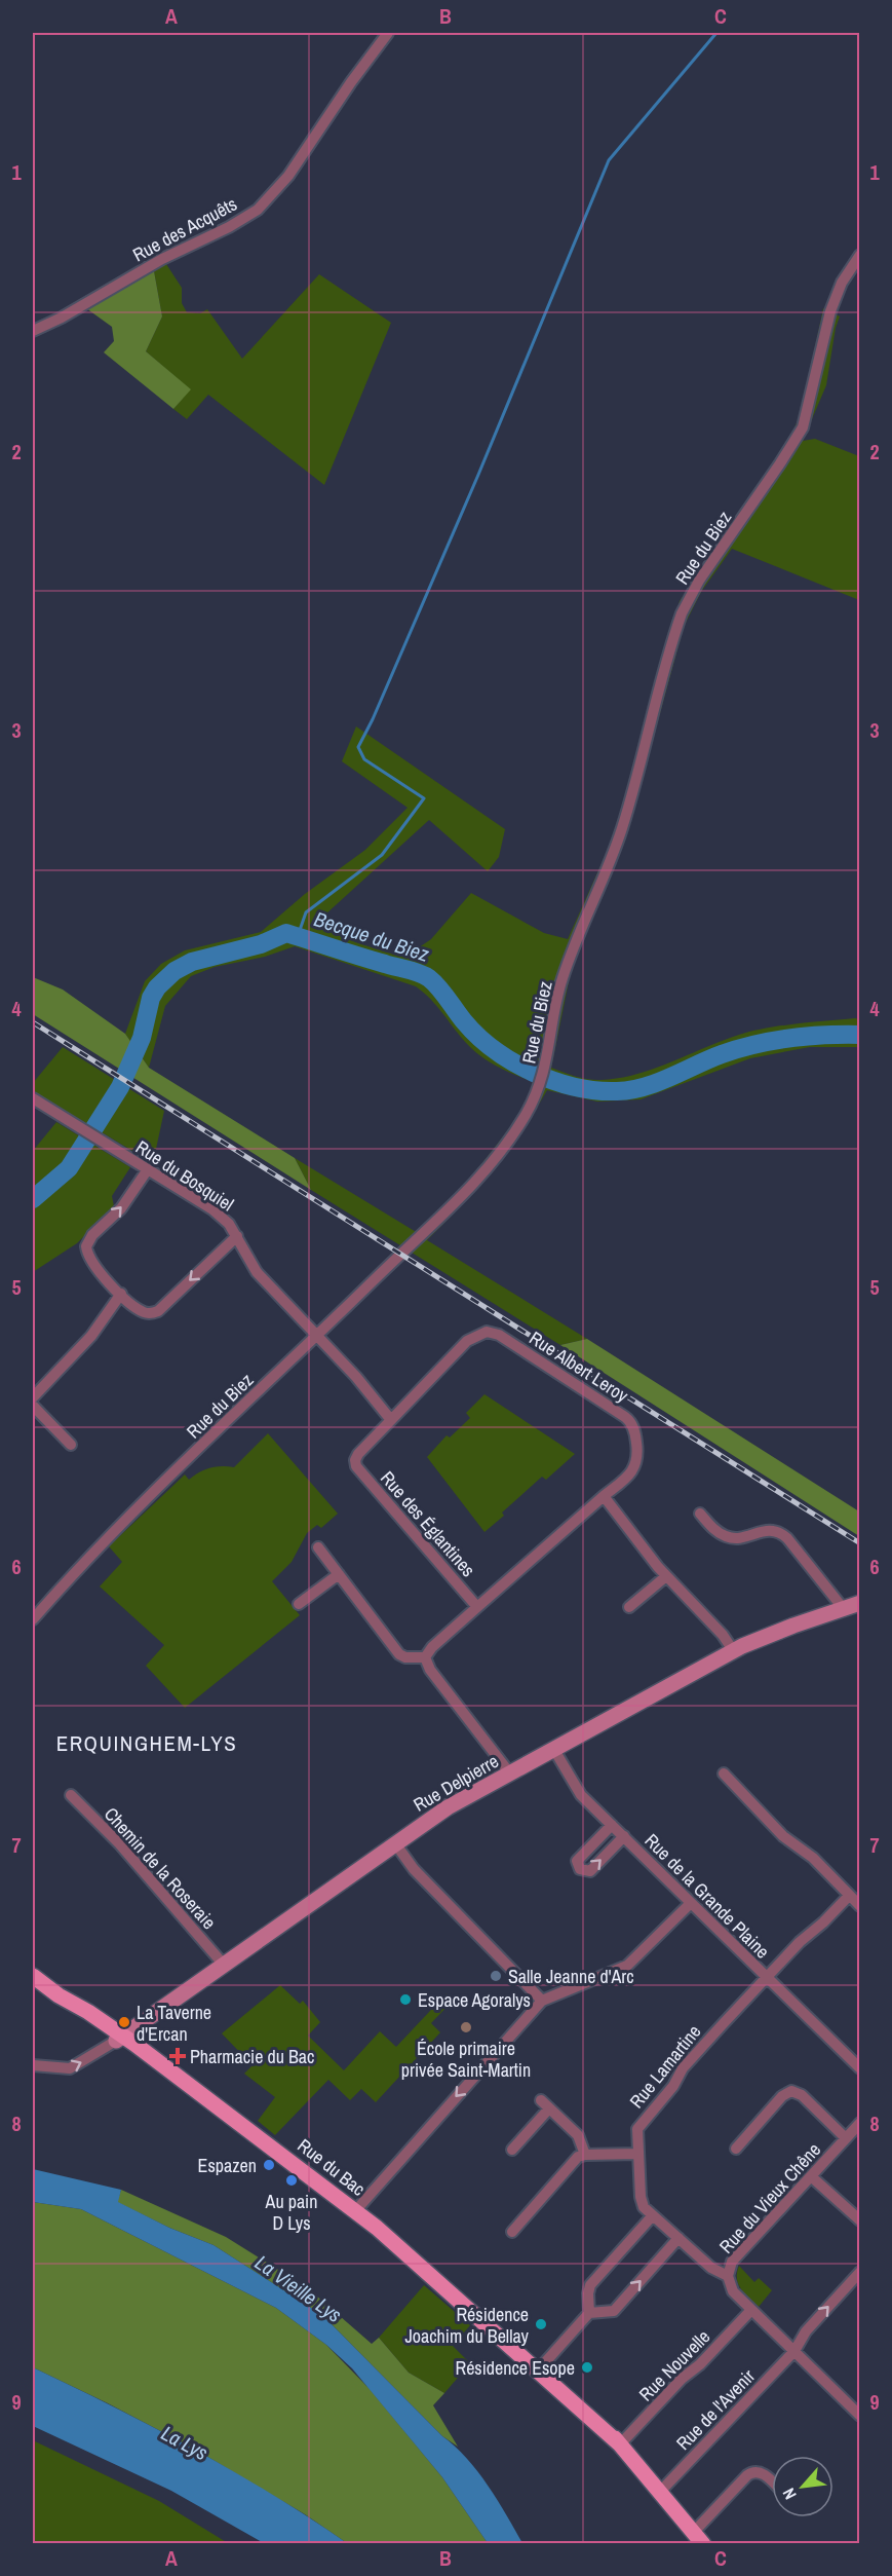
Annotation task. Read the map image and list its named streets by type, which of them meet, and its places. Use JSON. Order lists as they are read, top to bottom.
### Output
{
  "streets": {
    "main road": ["Rue du Bac"],
    "street": [
      "Rue des Acquêts",
      "Rue du Biez",
      "Rue du Bosquiel",
      "Rue Albert Leroy",
      "Rue des Églantines",
      "Rue Delpierre",
      "Chemin de la Roseraie",
      "Rue de la Grande Plaine",
      "Rue Lamartine",
      "Rue du Vieux Chêne",
      "Rue Nouvelle",
      "Rue de l'Avenir"
    ]
  },
  "crossings": [
    ["Rue du Biez", "Rue du Bosquiel"],
    ["Rue Albert Leroy", "Rue des Églantines"],
    ["Rue Delpierre", "Chemin de la Roseraie"],
    ["Rue Delpierre", "Rue de la Grande Plaine"],
    ["Rue Delpierre", "Rue du Bac"],
    ["Rue de la Grande Plaine", "Rue Lamartine"],
    ["Rue Lamartine", "Rue du Vieux Chêne"],
    ["Rue du Bac", "Rue Nouvelle"],
    ["Rue du Bac", "Rue de l'Avenir"],
    ["Rue du Vieux Chêne", "Rue Nouvelle"],
    ["Rue du Vieux Chêne", "Rue de l'Avenir"]
  ],
  "districts": ["ERQUINGHEM-LYS"],
  "water": ["Becque du Biez", "La Vieille Lys", "La Lys"],
  "places": {
    "other": [
      "Salle Jeanne d'Arc",
      "Espace Agoralys",
      "La Taverne d'Ercan",
      "École primaire privée Saint-Martin",
      "Espazen",
      "Au pain D Lys",
      "Résidence Joachim du Bellay",
      "Résidence Esope"
    ],
    "health": ["Pharmacie du Bac"]
  },
  "north": "bottom left",
  "grid": {
    "columns": ["A", "B", "C"],
    "rows": [
      "1",
      "2",
      "3",
      "4",
      "5",
      "6",
      "7",
      "8",
      "9"
    ]
  }
}
